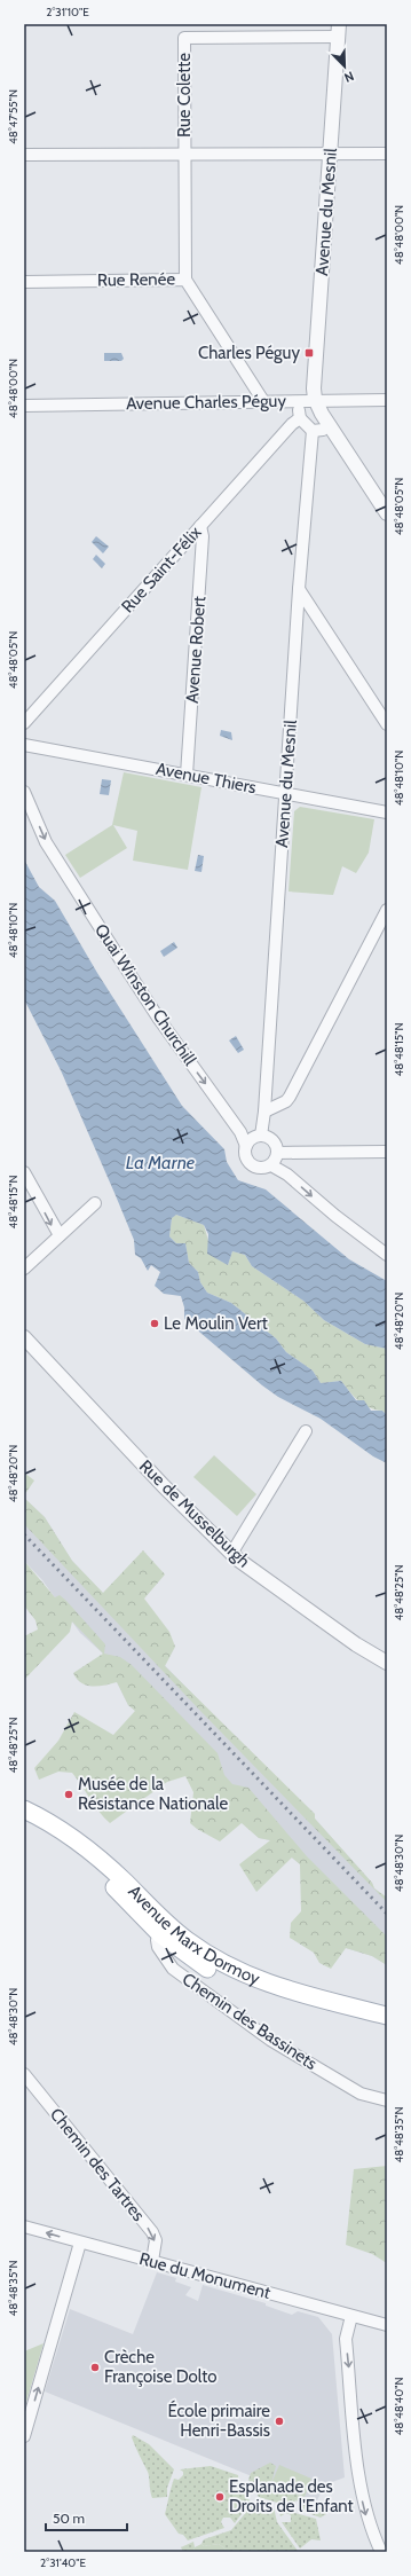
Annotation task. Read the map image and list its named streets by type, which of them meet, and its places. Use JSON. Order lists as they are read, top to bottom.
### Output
{
  "streets": {
    "main road": ["Avenue Marx Dormoy"],
    "street": [
      "Rue Colette",
      "Avenue du Mesnil",
      "Rue Renée",
      "Avenue Charles Péguy",
      "Rue Saint-Félix",
      "Avenue Robert",
      "Avenue Thiers",
      "Quai Winston Churchill",
      "Rue de Musselburgh",
      "Chemin des Bassinets",
      "Chemin des Tartres",
      "Rue du Monument"
    ]
  },
  "crossings": [
    ["Rue Colette", "Avenue du Mesnil"],
    ["Rue Colette", "Rue Renée"],
    ["Avenue du Mesnil", "Avenue Charles Péguy"],
    ["Avenue du Mesnil", "Avenue Thiers"],
    ["Avenue du Mesnil", "Quai Winston Churchill"],
    ["Rue Renée", "Avenue Charles Péguy"],
    ["Rue Saint-Félix", "Avenue Robert"],
    ["Avenue Robert", "Avenue Thiers"],
    ["Avenue Marx Dormoy", "Chemin des Bassinets"],
    ["Chemin des Tartres", "Rue du Monument"]
  ],
  "one_way": ["Quai Winston Churchill", "Chemin des Tartres"],
  "water": ["La Marne"],
  "places": {
    "transit": ["Charles Péguy"],
    "other": [
      "Le Moulin Vert",
      "Musée de la Résistance Nationale",
      "Crèche Françoise Dolto",
      "École primaire Henri-Bassis",
      "Esplanade des Droits de l'Enfant"
    ]
  },
  "scale_bar": "50 m",
  "north": "bottom right",
  "coordinates": [
    "2°31'10\"E",
    "48°47'55\"N",
    "48°48'00\"N",
    "48°48'05\"N",
    "48°48'10\"N",
    "48°48'15\"N",
    "48°48'20\"N",
    "48°48'25\"N",
    "48°48'30\"N",
    "48°48'35\"N",
    "48°48'40\"N",
    "2°31'40\"E"
  ]
}
